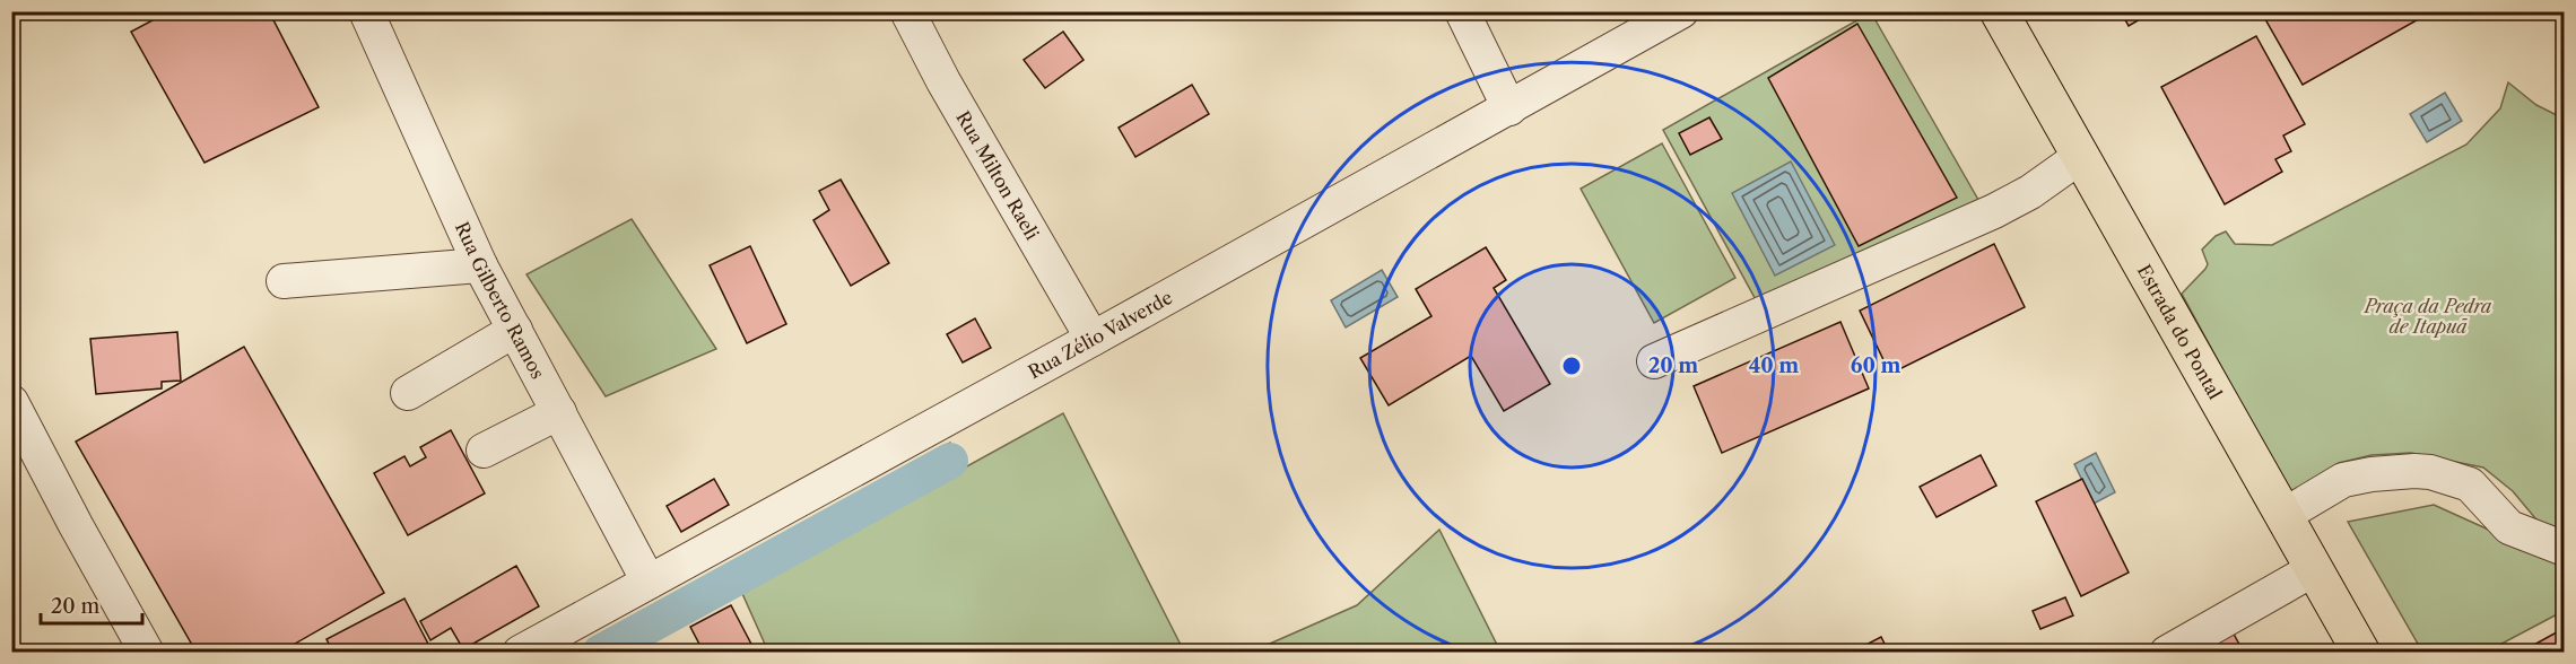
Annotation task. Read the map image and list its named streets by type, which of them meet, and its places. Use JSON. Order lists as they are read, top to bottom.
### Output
{
  "streets": {
    "main road": ["Estrada do Pontal"],
    "street": ["Rua Milton Raeli", "Rua Gilberto Ramos", "Rua Zélio Valverde"]
  },
  "crossings": [
    ["Rua Milton Raeli", "Rua Zélio Valverde"],
    ["Rua Gilberto Ramos", "Rua Zélio Valverde"]
  ],
  "parks": ["Praça da Pedra de Itapuã"],
  "scale_bar": "20 m",
  "rings": ["20 m", "40 m", "60 m"]
}
